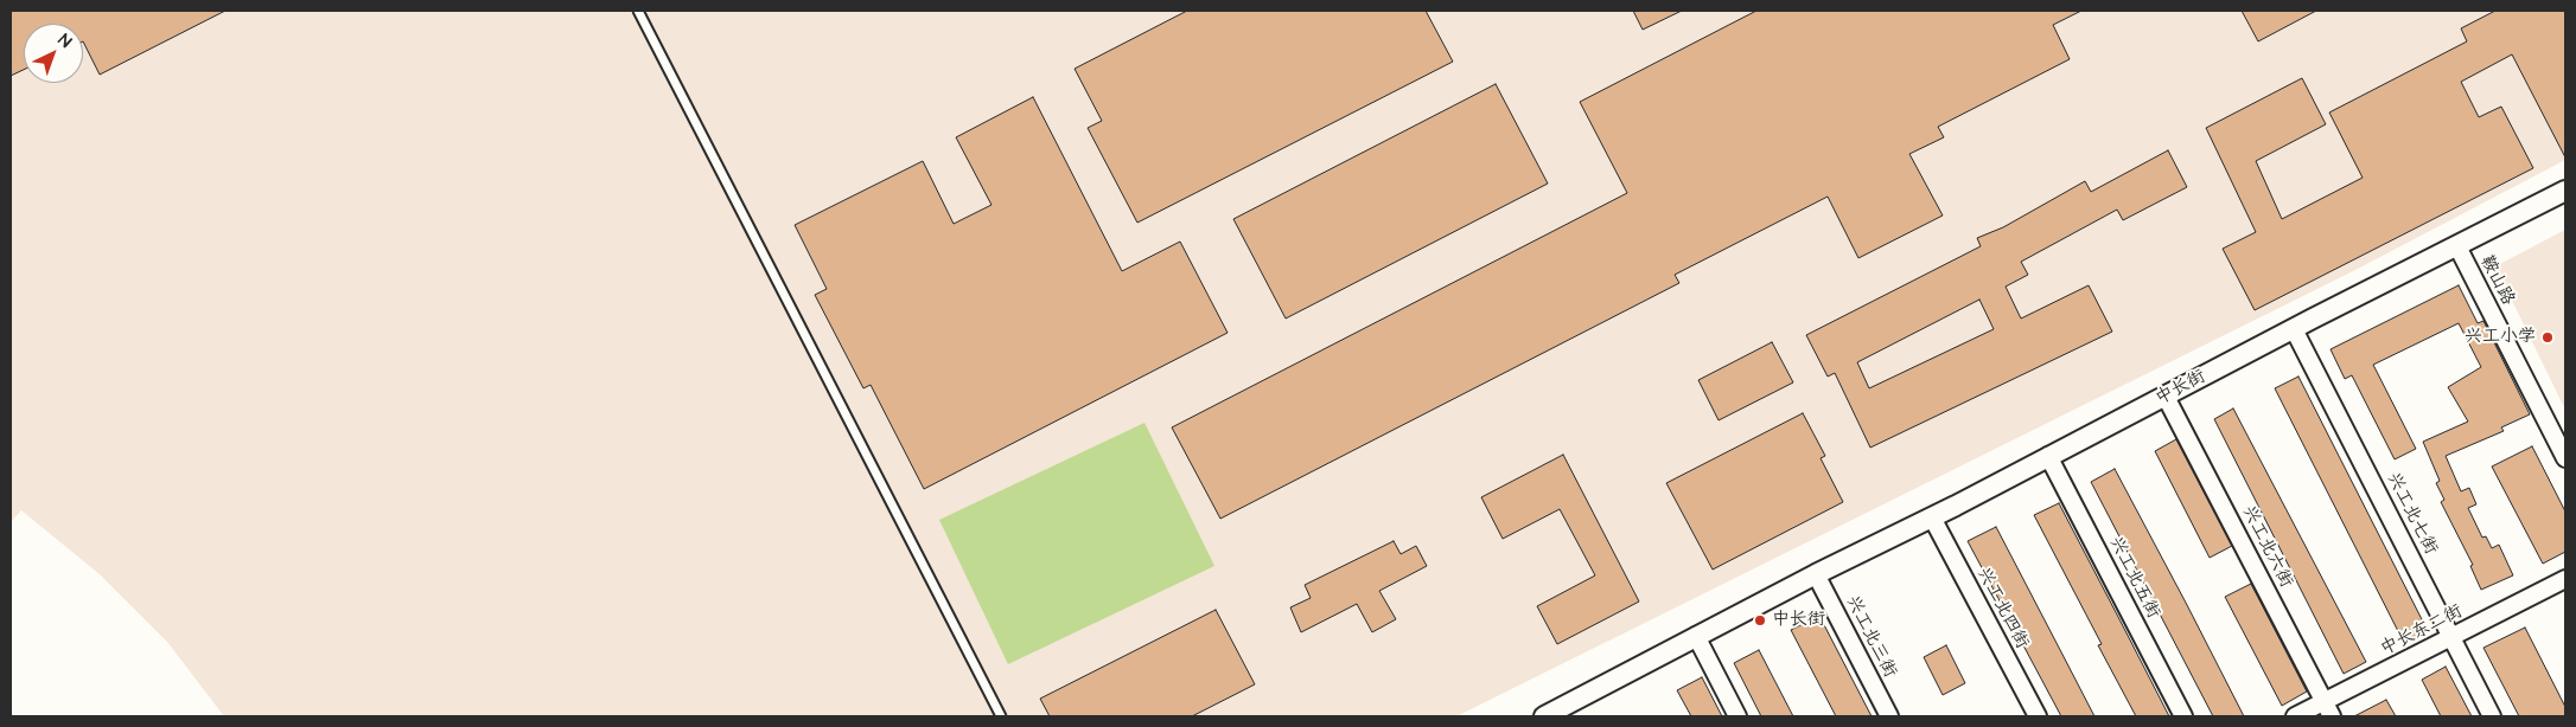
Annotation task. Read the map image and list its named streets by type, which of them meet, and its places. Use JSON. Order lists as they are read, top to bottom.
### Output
{
  "streets": {
    "street": [
      "鞍山路",
      "中长街",
      "兴工北七街",
      "兴工北六街",
      "兴工北五街",
      "兴工北四街",
      "中长东二街",
      "兴工北三街"
    ]
  },
  "crossings": [
    ["鞍山路", "中长街"],
    ["中长街", "兴工北七街"],
    ["中长街", "兴工北六街"],
    ["中长街", "兴工北五街"],
    ["中长街", "兴工北四街"],
    ["中长街", "兴工北三街"],
    ["兴工北七街", "中长东二街"],
    ["兴工北六街", "中长东二街"]
  ],
  "places": ["兴工小学", "中长街"],
  "north": "top right"
}
